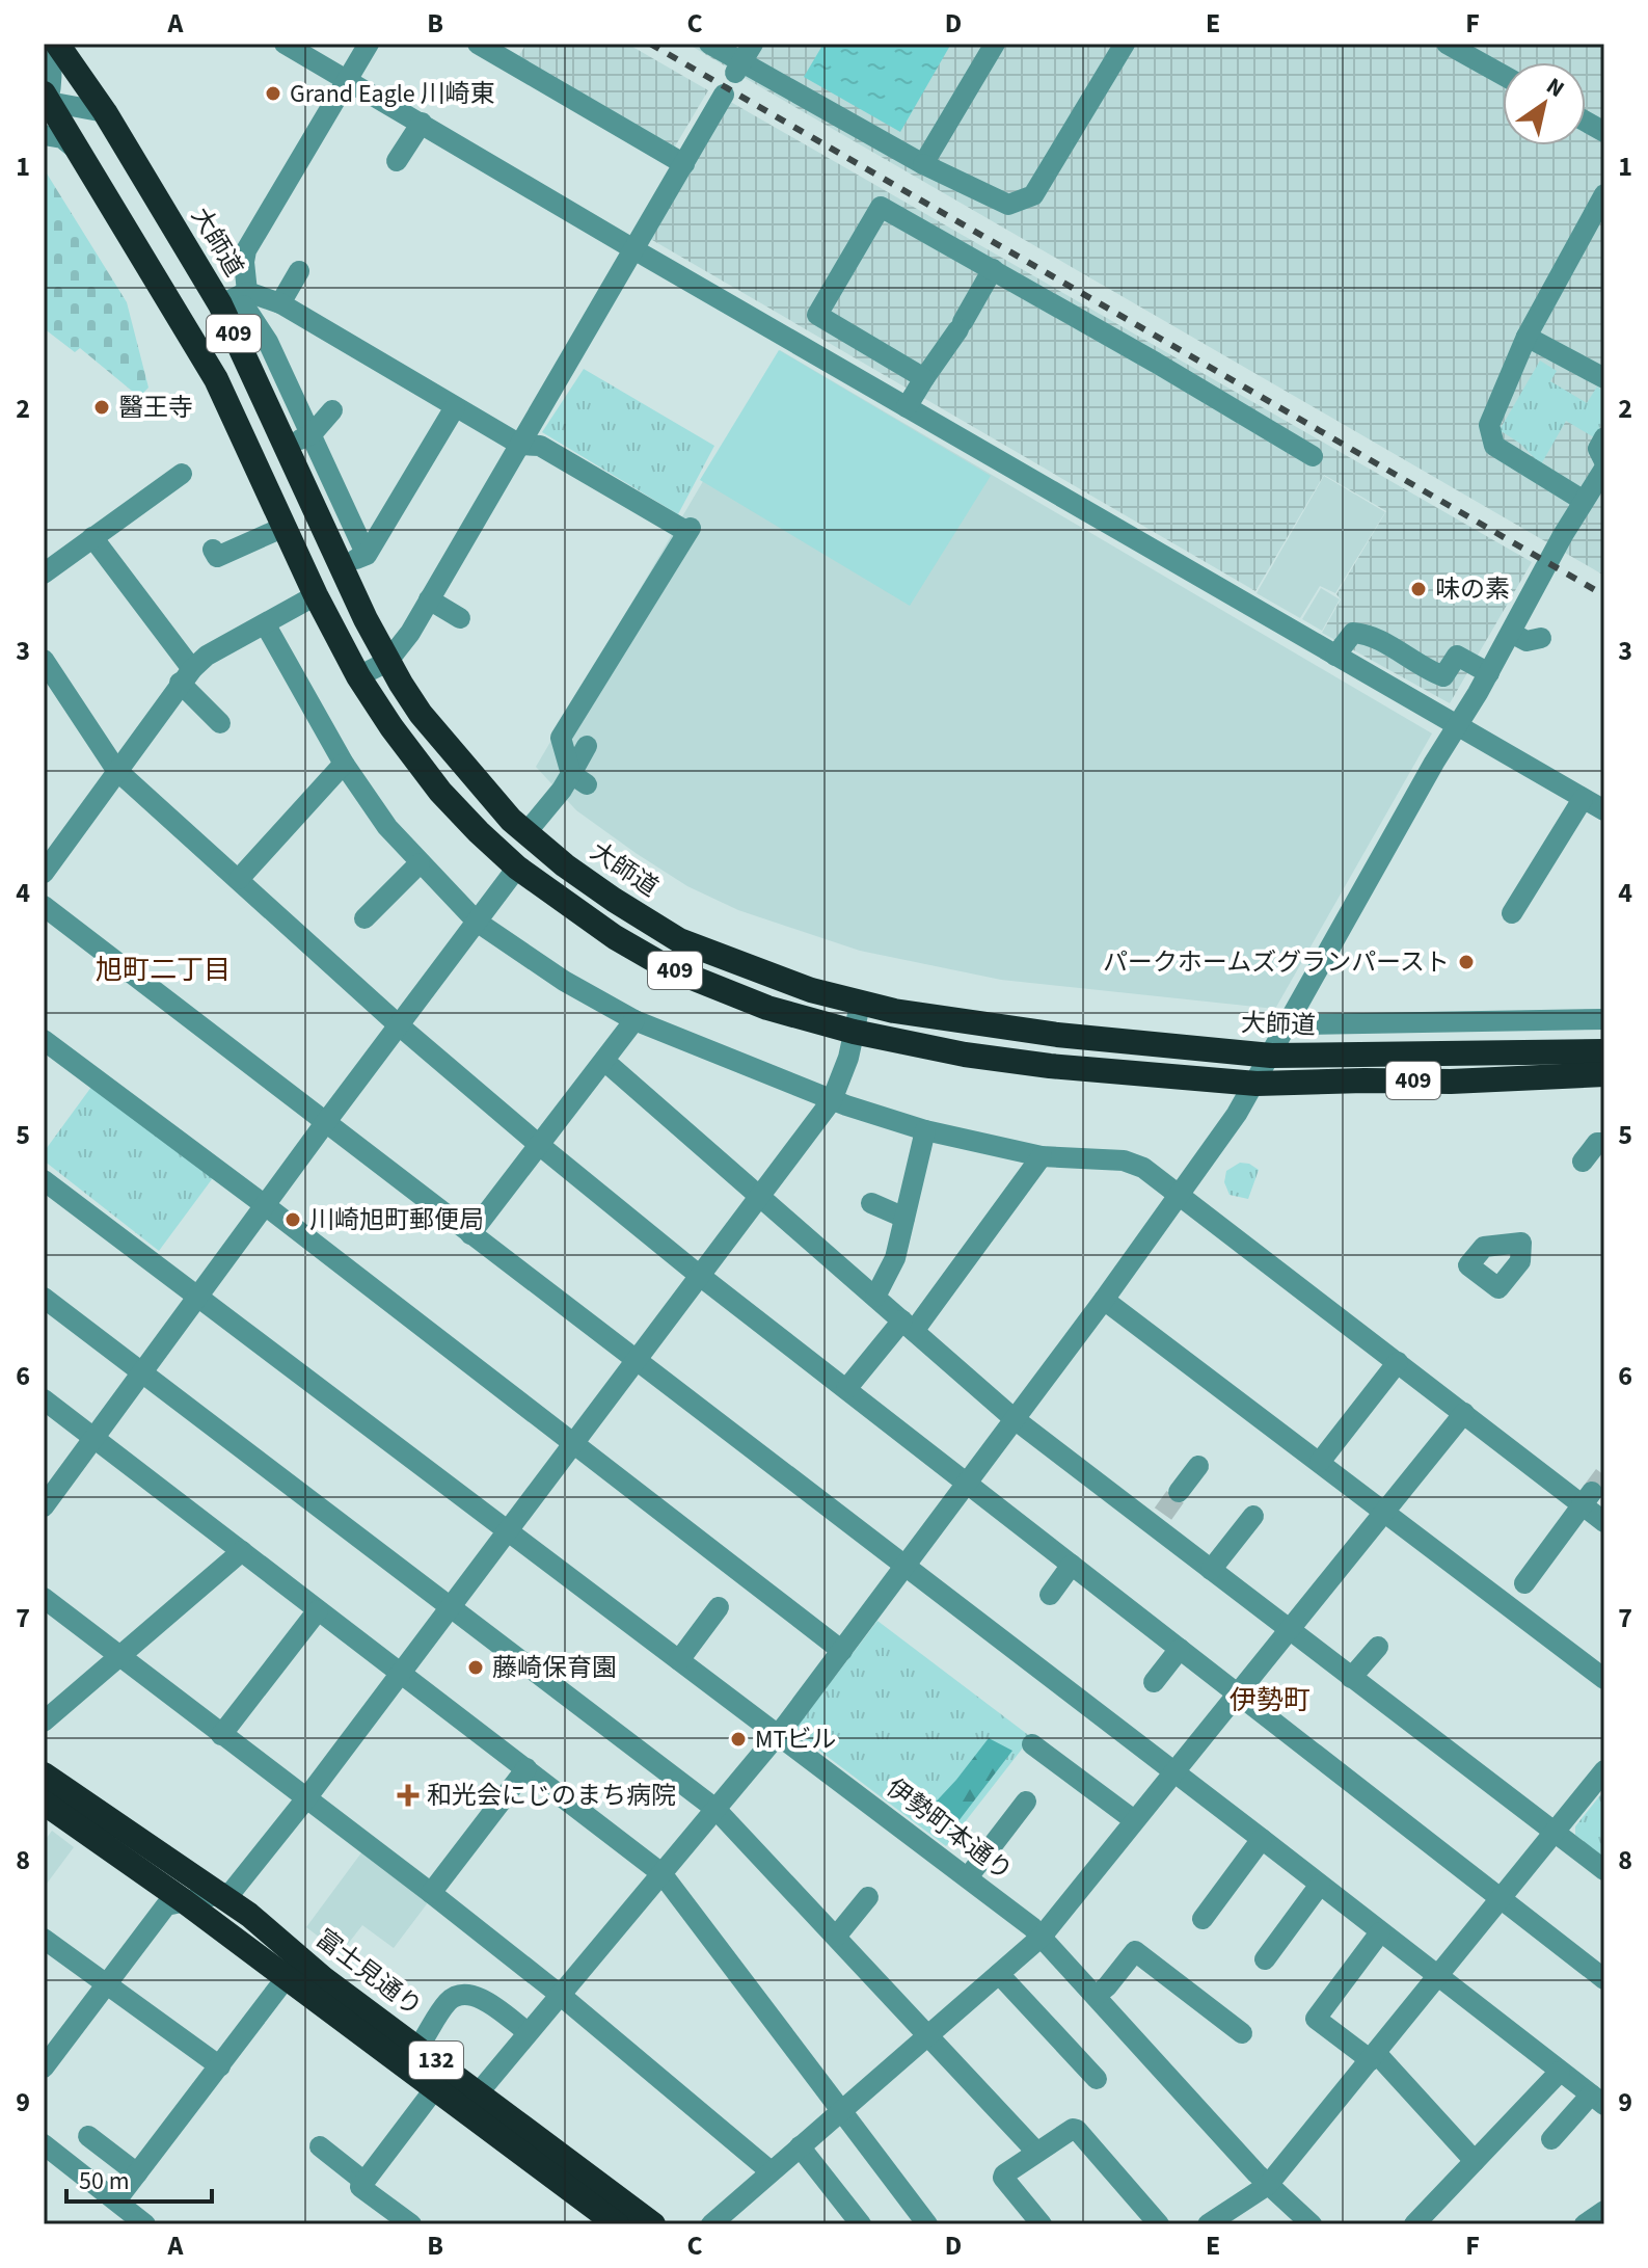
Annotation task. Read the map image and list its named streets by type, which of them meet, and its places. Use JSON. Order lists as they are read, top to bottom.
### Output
{
  "streets": {
    "highway": [
      "大師道",
      "409",
      "富士見通り",
      "132"
    ],
    "street": ["伊勢町本通り"]
  },
  "districts": ["旭町二丁目", "伊勢町"],
  "places": {
    "other": [
      "Grand Eagle 川崎東",
      "醫王寺",
      "味の素",
      "パークホームズグランパースト",
      "川崎旭町郵便局",
      "藤崎保育園",
      "MTビル"
    ],
    "health": ["和光会にじのまち病院"]
  },
  "scale_bar": "50 m",
  "north": "top right",
  "grid": {
    "columns": [
      "A",
      "B",
      "C",
      "D",
      "E",
      "F"
    ],
    "rows": [
      "1",
      "2",
      "3",
      "4",
      "5",
      "6",
      "7",
      "8",
      "9"
    ]
  }
}
